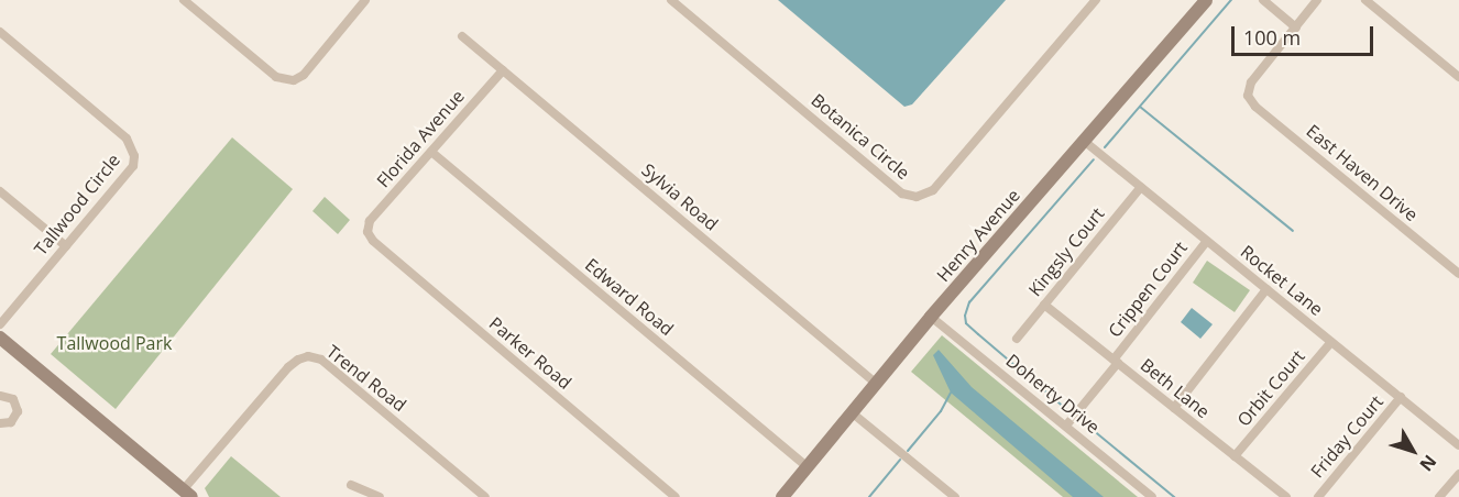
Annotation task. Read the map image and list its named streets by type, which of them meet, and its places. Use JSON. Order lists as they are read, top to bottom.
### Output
{
  "streets": {
    "street": [
      "Botanica Circle",
      "Florida Avenue",
      "East Haven Drive",
      "Sylvia Road",
      "Tallwood Circle",
      "Henry Avenue",
      "Kingsly Court",
      "Rocket Lane",
      "Crippen Court",
      "Edward Road",
      "Parker Road",
      "Trend Road",
      "Beth Lane",
      "Orbit Court",
      "Doherty Drive",
      "Friday Court"
    ]
  },
  "crossings": [
    ["Florida Avenue", "Sylvia Road"],
    ["Florida Avenue", "Edward Road"],
    ["Florida Avenue", "Parker Road"],
    ["Sylvia Road", "Henry Avenue"],
    ["Henry Avenue", "Rocket Lane"],
    ["Henry Avenue", "Edward Road"],
    ["Henry Avenue", "Doherty Drive"],
    ["Kingsly Court", "Rocket Lane"],
    ["Kingsly Court", "Beth Lane"],
    ["Rocket Lane", "Crippen Court"],
    ["Rocket Lane", "Orbit Court"],
    ["Rocket Lane", "Friday Court"],
    ["Crippen Court", "Beth Lane"],
    ["Crippen Court", "Doherty Drive"],
    ["Beth Lane", "Orbit Court"]
  ],
  "parks": ["Tallwood Park"],
  "scale_bar": "100 m",
  "north": "bottom right"
}
